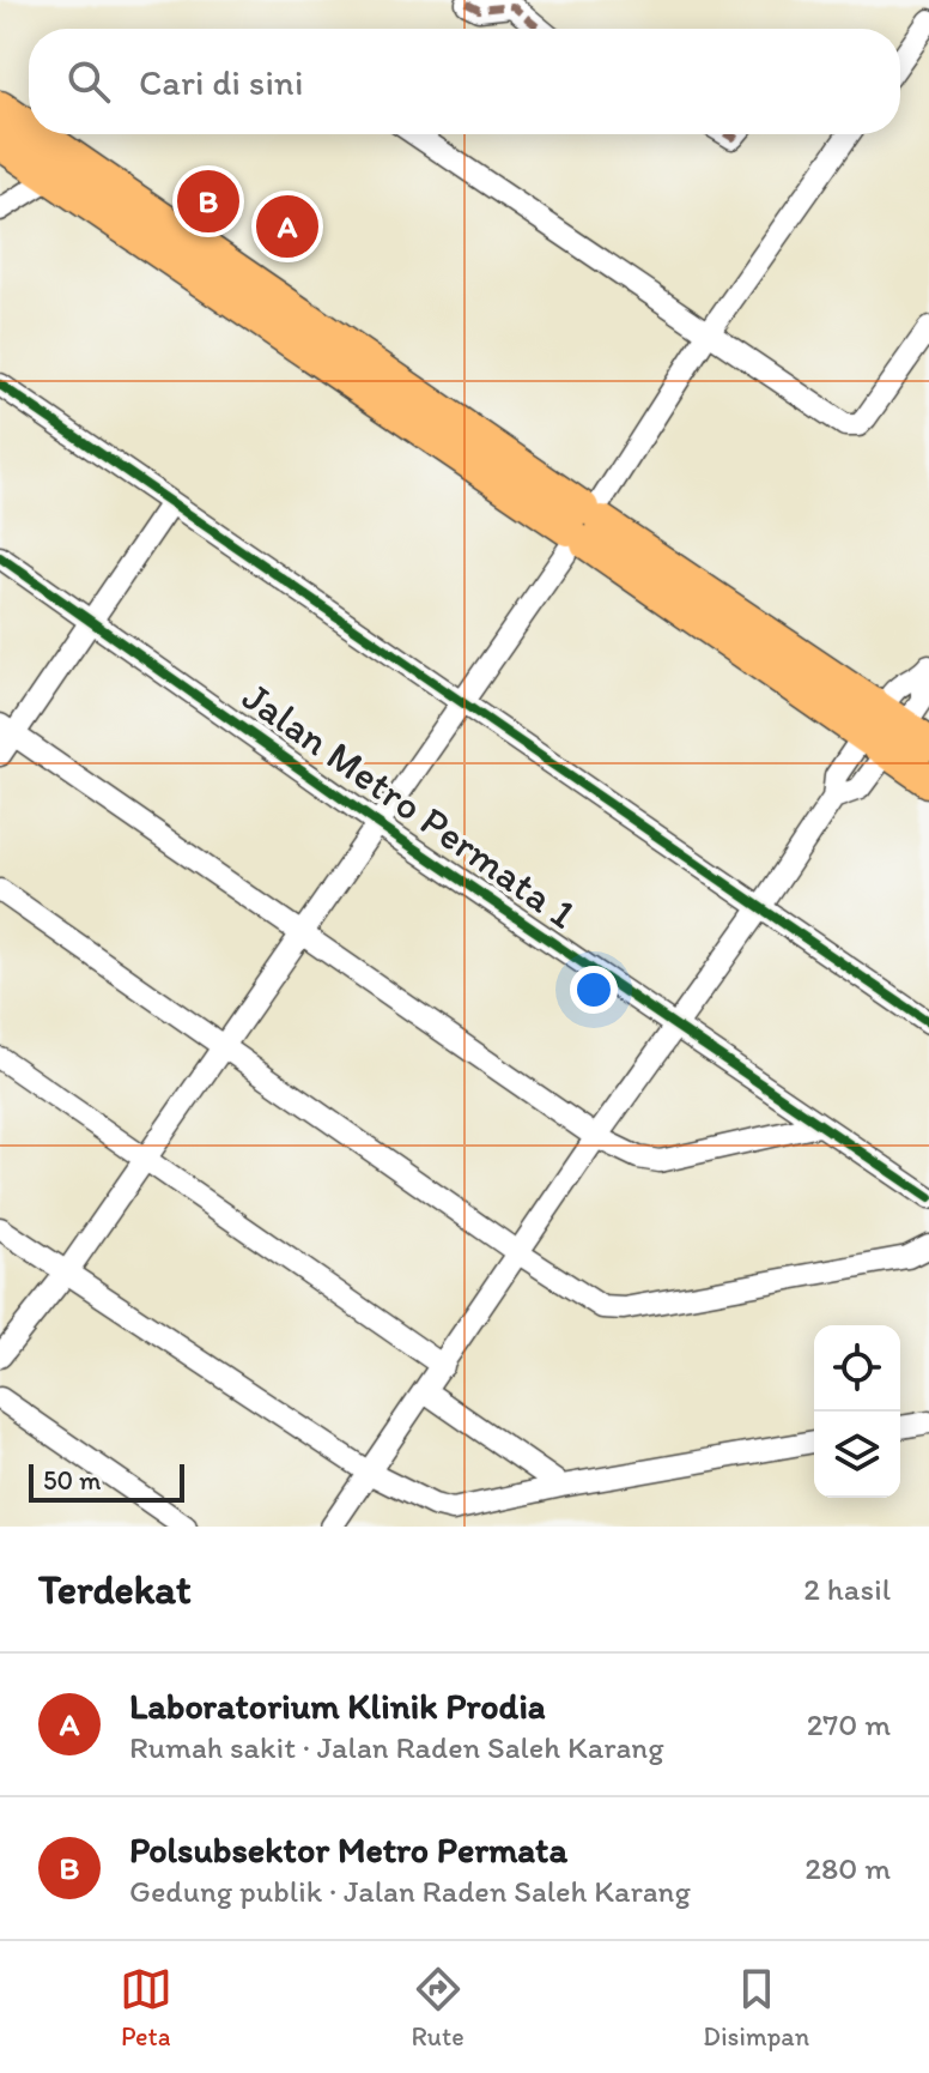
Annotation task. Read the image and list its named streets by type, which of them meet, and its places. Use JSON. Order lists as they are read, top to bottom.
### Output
{
  "streets": {
    "street": ["Jalan Metro Permata 1"]
  },
  "scale_bar": "50 m",
  "page": {
    "search": "Cari di sini",
    "pins": ["B", "A"],
    "scale": "50 m",
    "heading": ["Terdekat", "2 hasil"],
    "list": [
      {
        "mark": "A",
        "name": "Laboratorium Klinik Prodia",
        "note": "Rumah sakit · Jalan Raden Saleh Karang",
        "value": "270 m"
      },
      {
        "mark": "B",
        "name": "Polsubsektor Metro Permata",
        "note": "Gedung publik · Jalan Raden Saleh Karang",
        "value": "280 m"
      }
    ],
    "nav": ["Peta", "Rute", "Disimpan"]
  }
}
